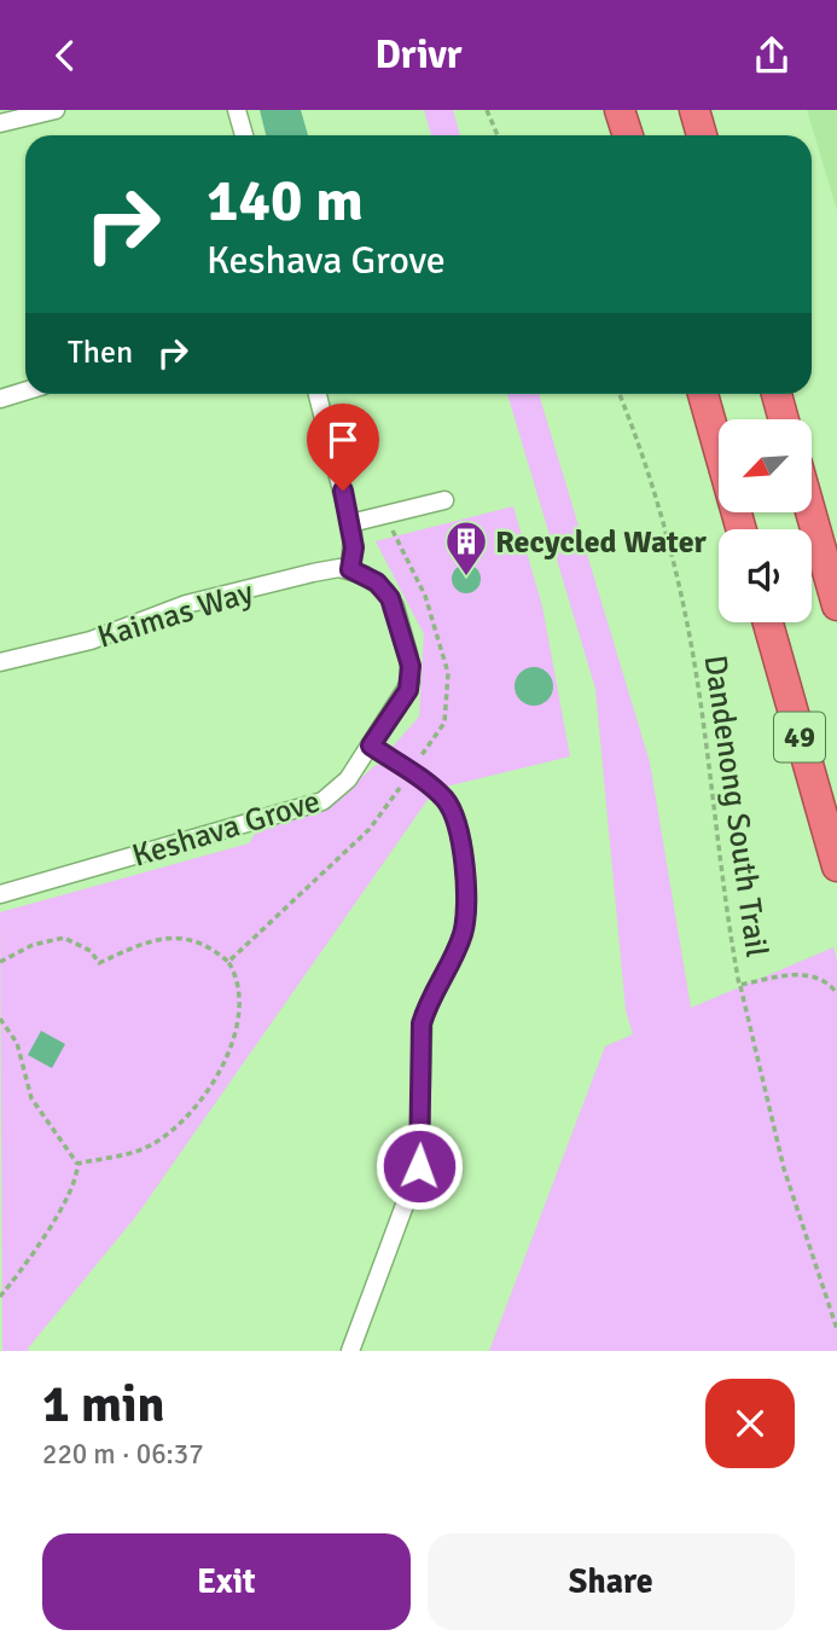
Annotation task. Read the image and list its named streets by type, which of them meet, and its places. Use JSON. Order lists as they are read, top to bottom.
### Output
{
  "streets": {
    "highway": ["49"],
    "street": ["Kaimas Way", "Keshava Grove"],
    "path": ["Dandenong South Trail"]
  },
  "crossings": [
    ["Kaimas Way", "Keshava Grove"]
  ],
  "places": {
    "building": ["Recycled Water"]
  },
  "north": "bottom left",
  "page": {
    "header": "Drivr",
    "turn": ["140 m", "Keshava Grove"],
    "then": "Then",
    "heading": ["1 min", "220 m · 06:37"],
    "buttons": ["Exit", "Share"]
  }
}
